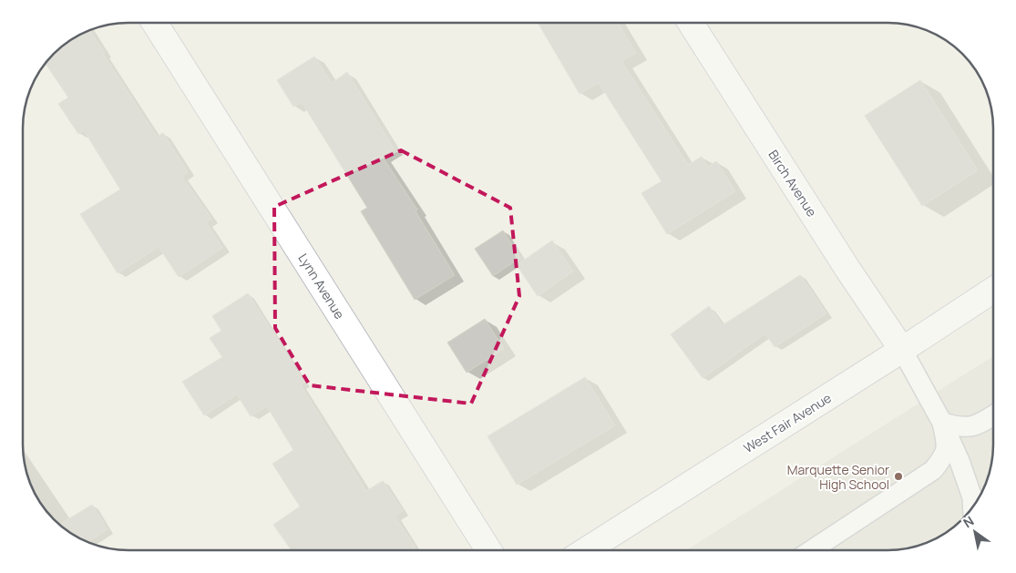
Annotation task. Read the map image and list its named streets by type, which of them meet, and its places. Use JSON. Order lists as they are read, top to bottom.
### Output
{
  "streets": {
    "street": ["Birch Avenue", "Lynn Avenue", "West Fair Avenue"]
  },
  "crossings": [
    ["Birch Avenue", "West Fair Avenue"]
  ],
  "places": ["Marquette Senior High School"],
  "north": "top left"
}
